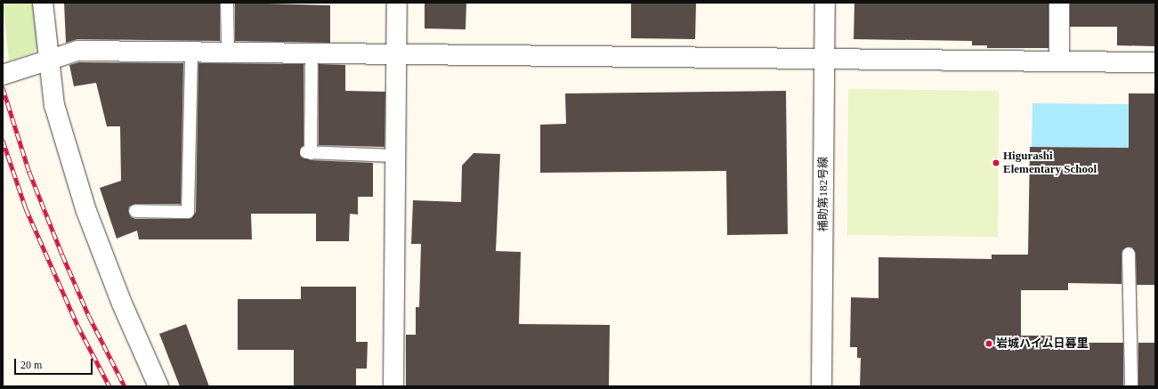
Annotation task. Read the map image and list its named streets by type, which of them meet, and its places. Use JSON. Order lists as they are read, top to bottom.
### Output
{
  "streets": {
    "street": ["補助第182号線"]
  },
  "places": ["Higurashi Elementary School", "岩城ハイム日暮里"],
  "scale_bar": "20 m"
}
